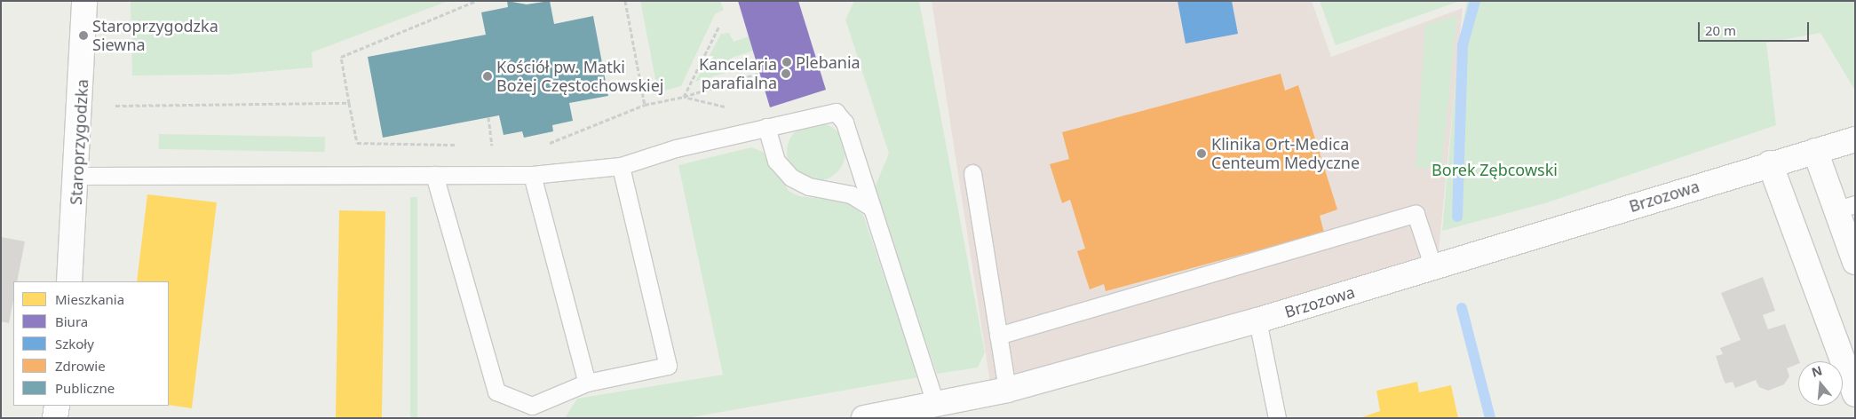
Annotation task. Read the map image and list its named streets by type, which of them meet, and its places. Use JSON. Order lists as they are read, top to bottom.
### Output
{
  "streets": {
    "street": ["Staroprzygodzka", "Brzozowa"]
  },
  "parks": ["Borek Zębcowski"],
  "places": [
    "Staroprzygodzka Siewna",
    "Plebania",
    "Kancelaria parafialna",
    "Kościół pw. Matki Bożej Częstochowskiej",
    "Klinika Ort-Medica Centeum Medyczne"
  ],
  "legend": [
    "Mieszkania",
    "Biura",
    "Szkoły",
    "Zdrowie",
    "Publiczne"
  ],
  "scale_bar": "20 m",
  "north": "top"
}
